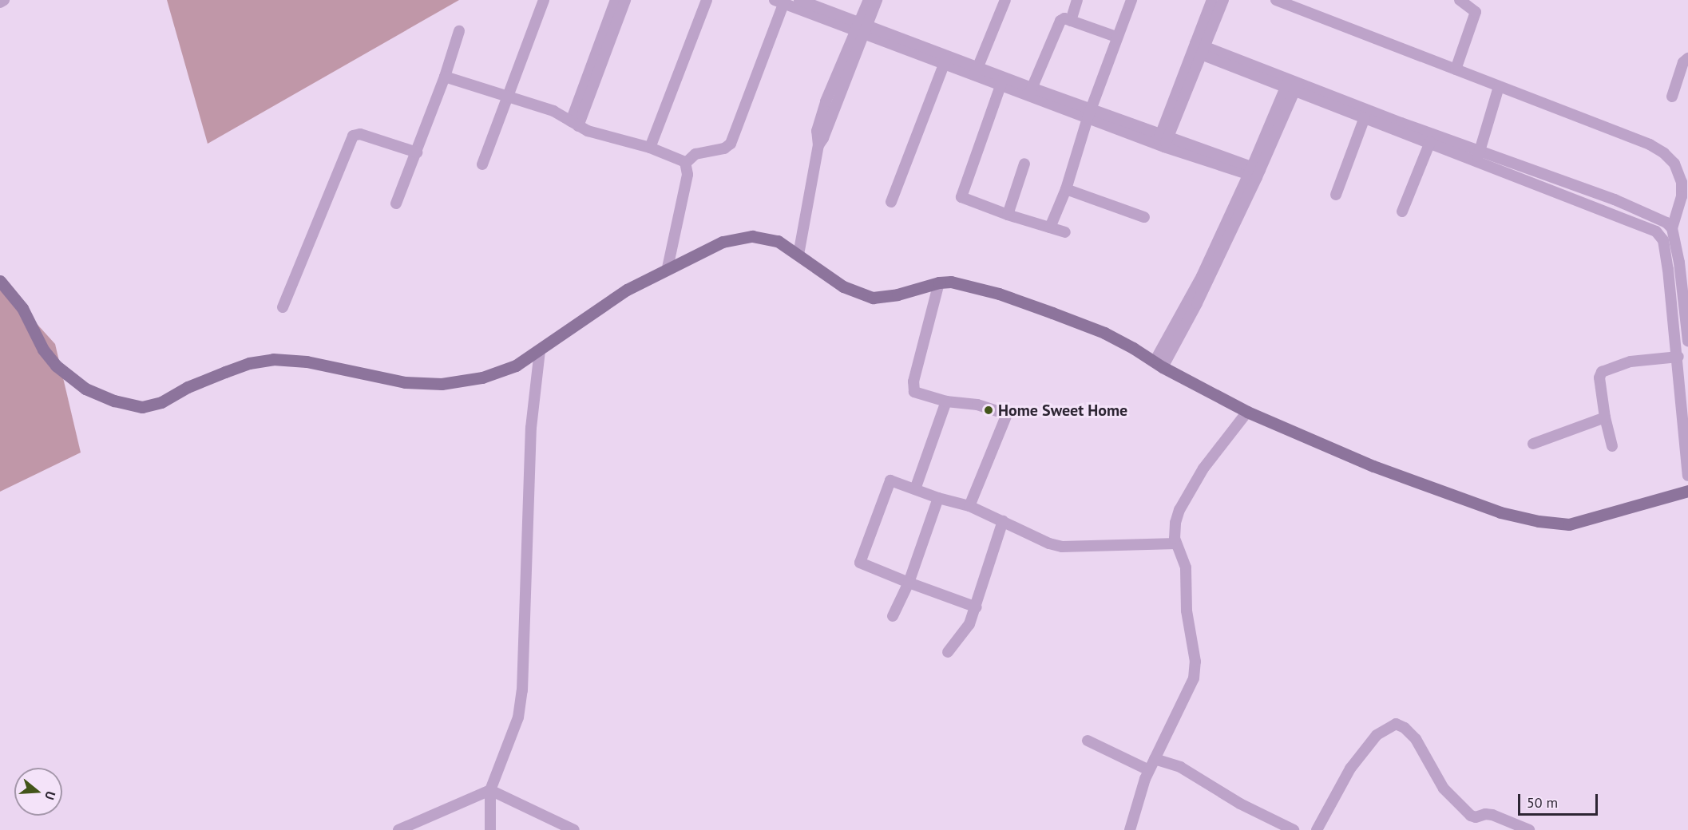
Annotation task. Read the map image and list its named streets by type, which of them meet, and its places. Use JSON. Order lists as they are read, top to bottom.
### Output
{
  "places": ["Home Sweet Home"],
  "scale_bar": "50 m",
  "north": "right"
}
